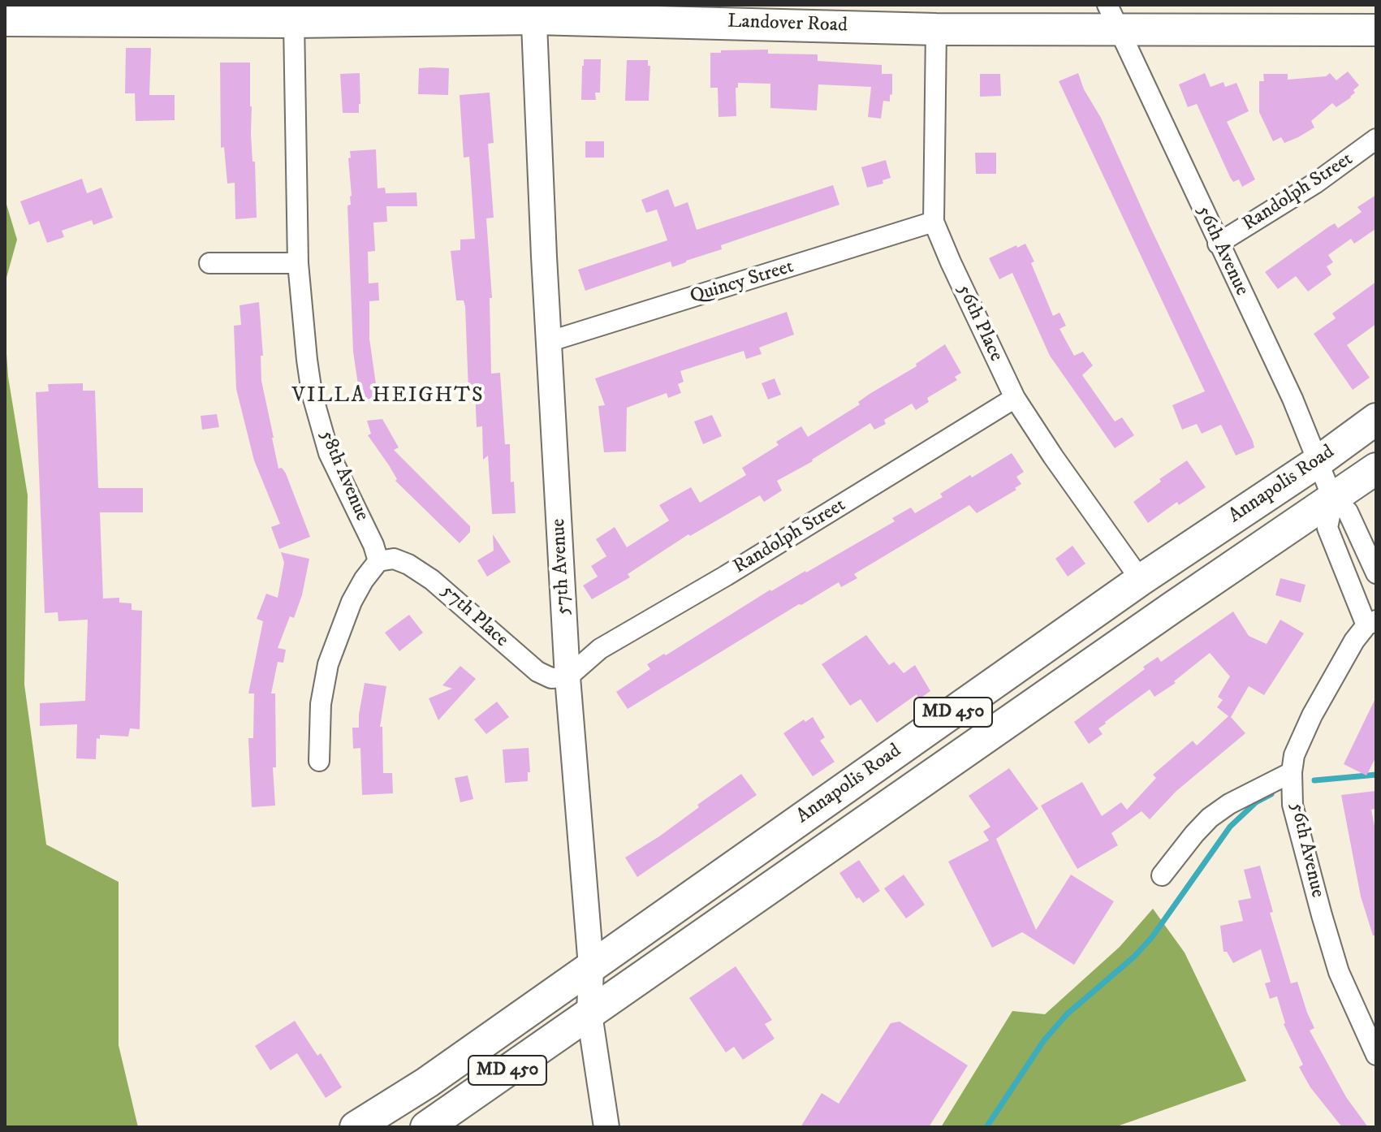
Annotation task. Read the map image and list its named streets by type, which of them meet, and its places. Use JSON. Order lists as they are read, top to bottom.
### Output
{
  "streets": {
    "main road": ["Landover Road", "Annapolis Road", "MD 450"],
    "street": [
      "Randolph Street",
      "56th Avenue",
      "Quincy Street",
      "56th Place",
      "58th Avenue",
      "57th Avenue",
      "57th Place"
    ]
  },
  "crossings": [
    ["Landover Road", "56th Avenue"],
    ["Landover Road", "56th Place"],
    ["Landover Road", "58th Avenue"],
    ["Landover Road", "57th Avenue"],
    ["Randolph Street", "56th Avenue"],
    ["Randolph Street", "56th Place"],
    ["Randolph Street", "57th Avenue"],
    ["Randolph Street", "57th Place"],
    ["56th Avenue", "Annapolis Road"],
    ["Quincy Street", "56th Place"],
    ["Quincy Street", "57th Avenue"],
    ["56th Place", "Annapolis Road"],
    ["58th Avenue", "57th Place"],
    ["Annapolis Road", "57th Avenue"],
    ["57th Avenue", "57th Place"]
  ],
  "districts": ["VILLA HEIGHTS"]
}
